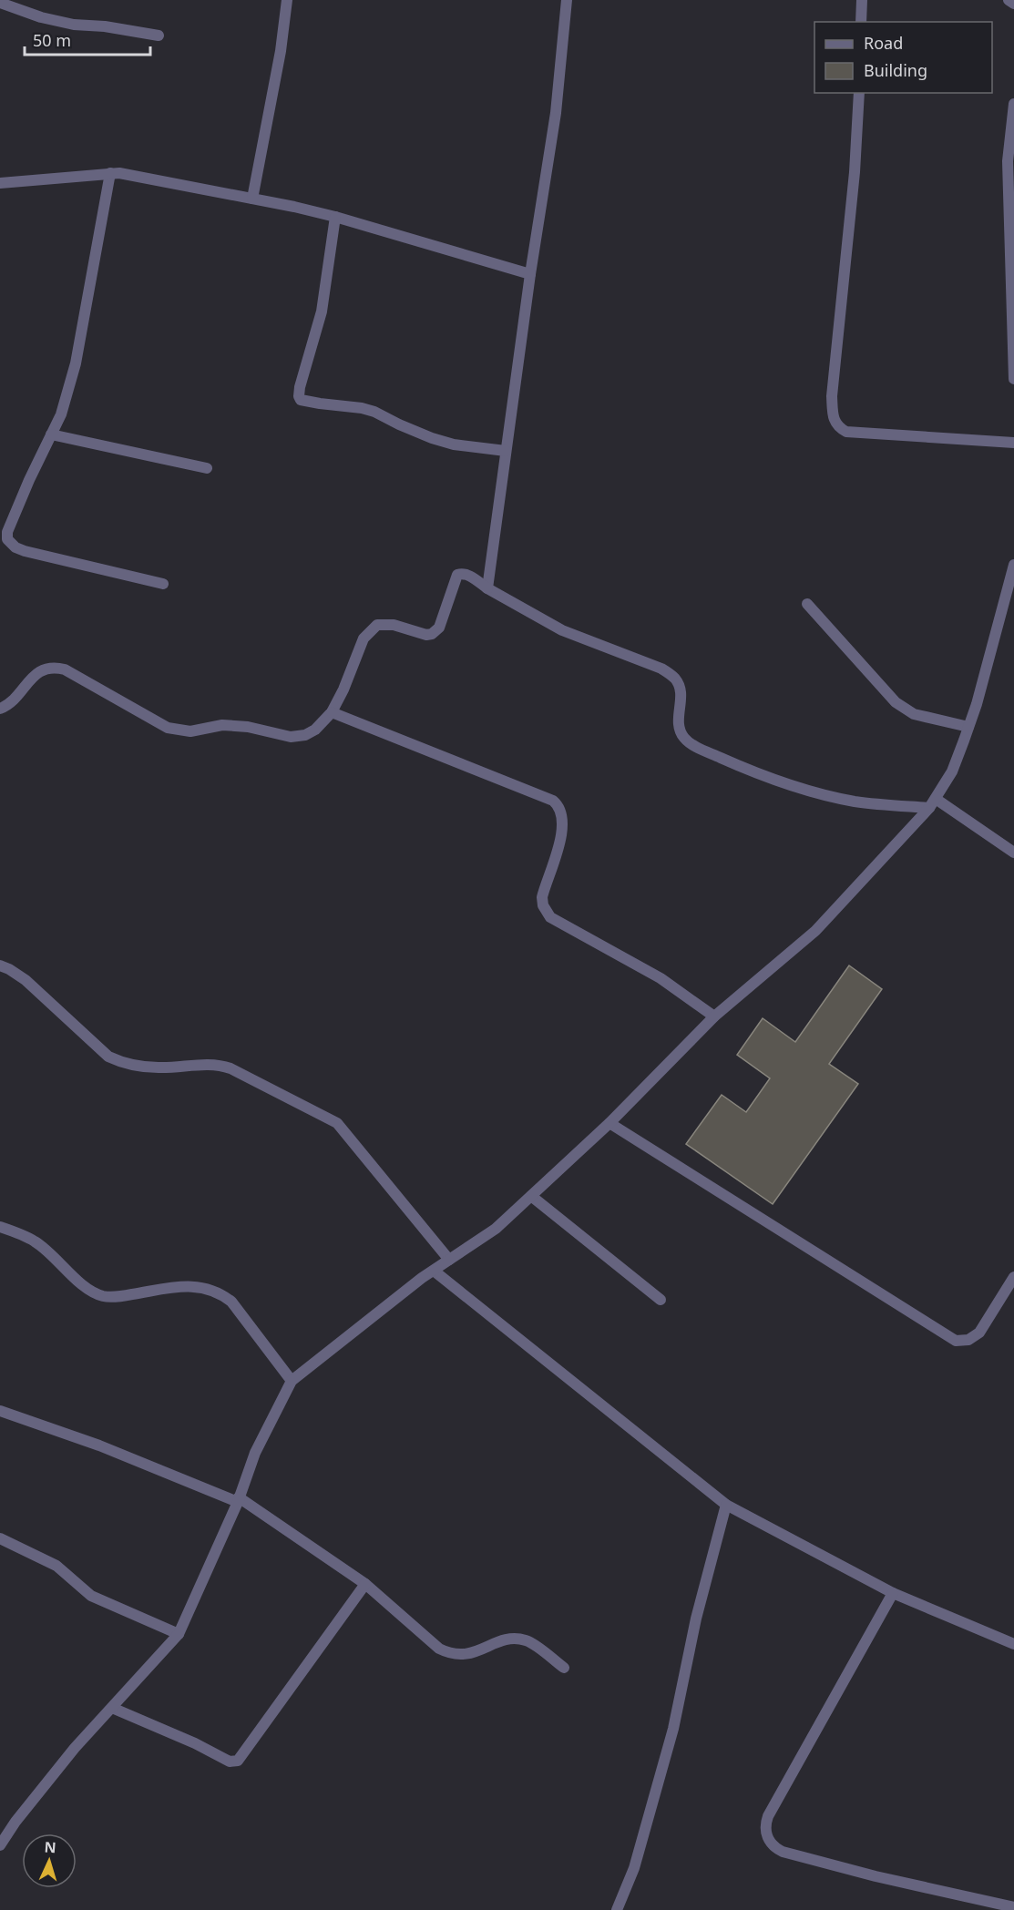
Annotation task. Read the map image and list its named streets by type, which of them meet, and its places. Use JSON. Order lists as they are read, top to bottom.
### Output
{
  "legend": ["Road", "Building"],
  "scale_bar": "50 m",
  "north": "top"
}
